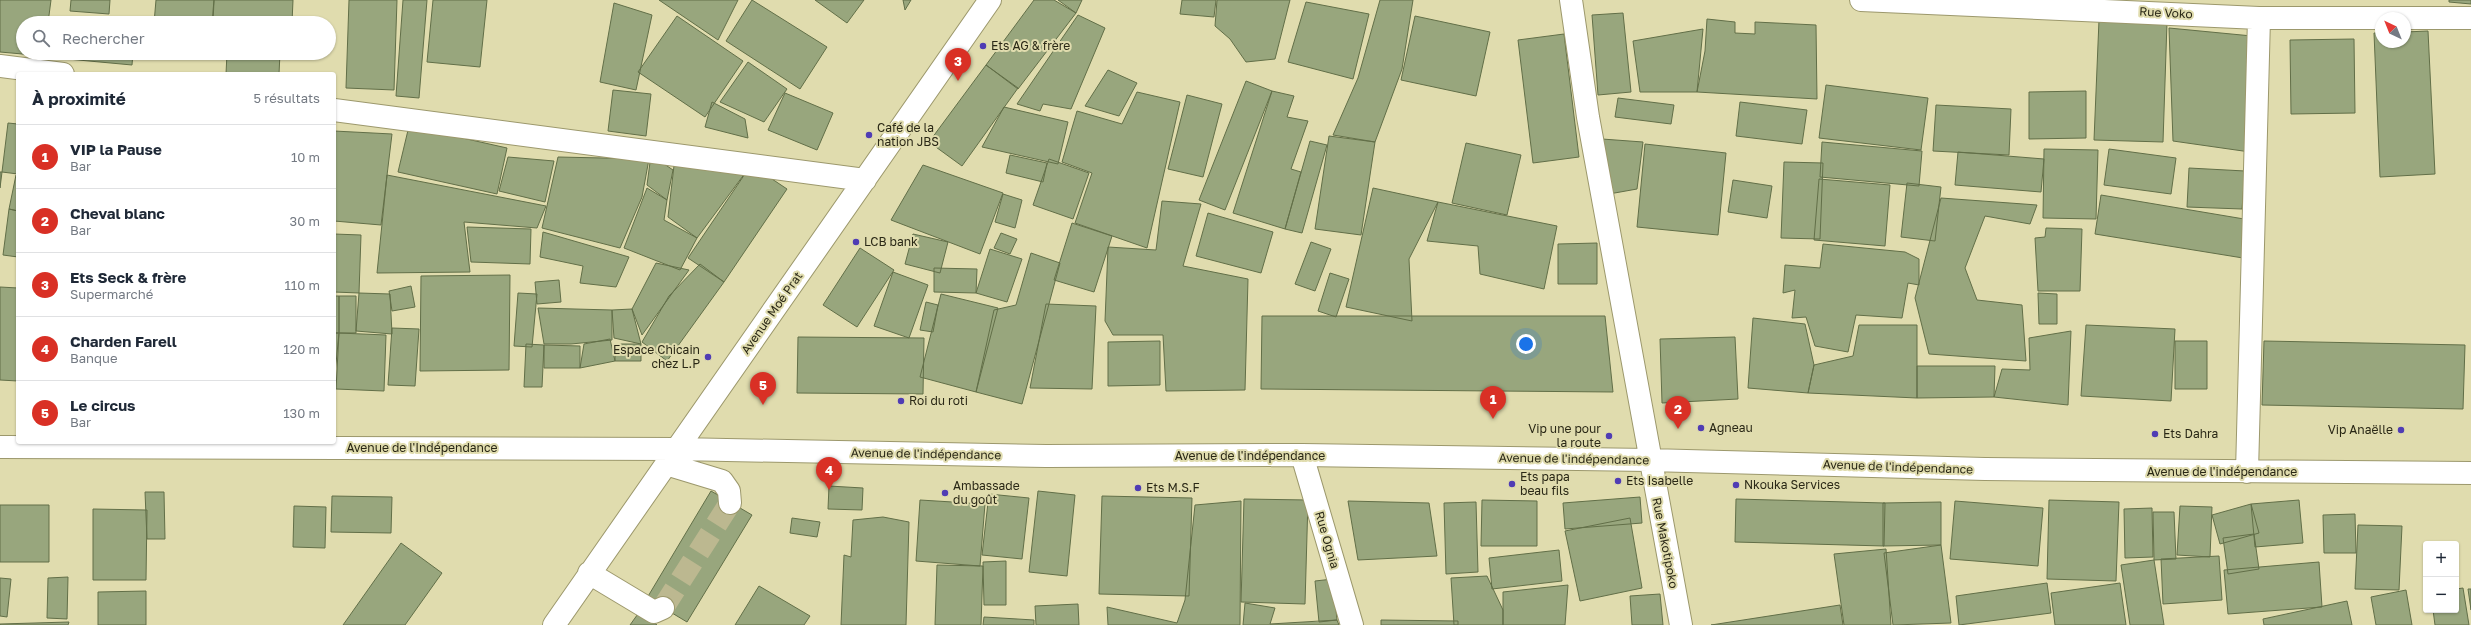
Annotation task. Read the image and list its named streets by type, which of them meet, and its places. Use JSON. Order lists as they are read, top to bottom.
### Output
{
  "streets": {
    "street": [
      "Rue Voko",
      "Avenue Moé Prat",
      "Avenue de l'Indépendance",
      "Avenue de l'indépendance",
      "Rue Ognia",
      "Rue Makotipoko"
    ]
  },
  "crossings": [
    ["Avenue Moé Prat", "Avenue de l'Indépendance"],
    ["Avenue Moé Prat", "Avenue de l'indépendance"],
    ["Avenue de l'Indépendance", "Avenue de l'indépendance"],
    ["Avenue de l'indépendance", "Rue Ognia"],
    ["Avenue de l'indépendance", "Rue Makotipoko"]
  ],
  "places": [
    "Ets AG & frère",
    "Café de la nation JBS",
    "LCB bank",
    "Espace Chicain chez L.P",
    "Roi du roti",
    "Agneau",
    "Vip Anaëlle",
    "Ets Dahra",
    "Vip une pour la route",
    "Ets Isabelle",
    "Ets papa beau fils",
    "Nkouka Services",
    "Ets M.S.F",
    "Ambassade du goût"
  ],
  "north": "top left",
  "page": {
    "search": "Rechercher",
    "pins": [
      "3",
      "5",
      "1",
      "2",
      "4"
    ],
    "heading": ["À proximité", "5 résultats"],
    "list": [
      {
        "mark": "1",
        "name": "VIP la Pause",
        "note": "Bar",
        "value": "10 m"
      },
      {
        "mark": "2",
        "name": "Cheval blanc",
        "note": "Bar",
        "value": "30 m"
      },
      {
        "mark": "3",
        "name": "Ets Seck & frère",
        "note": "Supermarché",
        "value": "110 m"
      },
      {
        "mark": "4",
        "name": "Charden Farell",
        "note": "Banque",
        "value": "120 m"
      },
      {
        "mark": "5",
        "name": "Le circus",
        "note": "Bar",
        "value": "130 m"
      }
    ],
    "map_buttons": ["+", "−"]
  }
}
